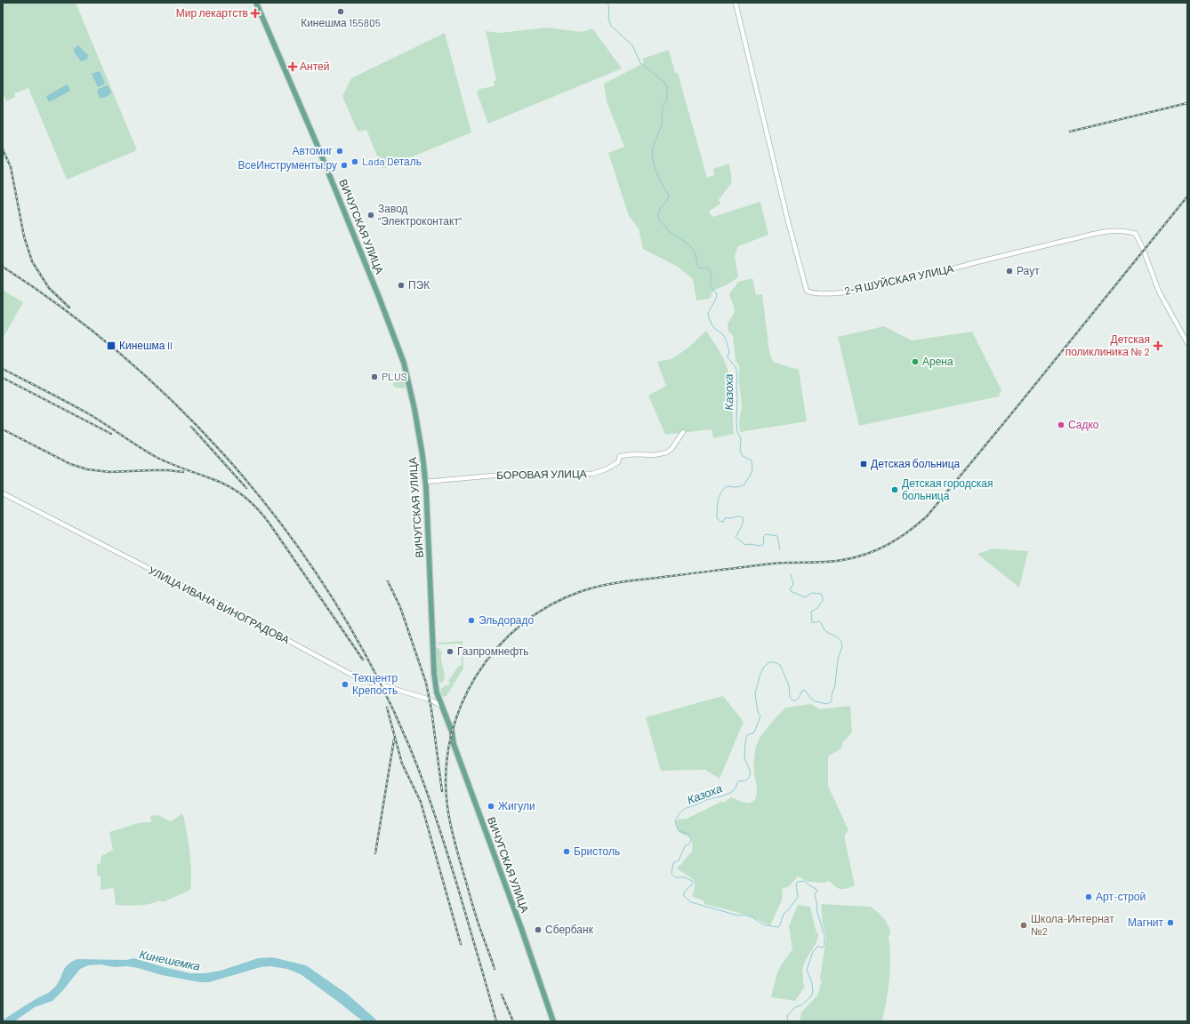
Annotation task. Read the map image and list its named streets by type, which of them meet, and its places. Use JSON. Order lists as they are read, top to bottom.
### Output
{
  "streets": {
    "main road": ["ВИЧУГСКАЯ УЛИЦА"],
    "street": ["2-Я ШУЙСКАЯ УЛИЦА", "БОРОВАЯ УЛИЦА", "УЛИЦА ИВАНА ВИНОГРАДОВА"]
  },
  "crossings": [
    ["ВИЧУГСКАЯ УЛИЦА", "БОРОВАЯ УЛИЦА"],
    ["ВИЧУГСКАЯ УЛИЦА", "УЛИЦА ИВАНА ВИНОГРАДОВА"]
  ],
  "water": ["Казоха", "Кинешемка"],
  "places": {
    "other": [
      "Кинешма 155805",
      "Автомиг",
      "Lada Dеталь",
      "ВсеИнструменты.ру",
      "Завод \"Электроконтакт\"",
      "Раут",
      "ПЭК",
      "Арена",
      "PLUS",
      "Садко",
      "Детская городская больница",
      "Эльдорадо",
      "Газпромнефть",
      "Техцентр Крепость",
      "Жигули",
      "Бристоль",
      "Арт-строй",
      "Магнит",
      "Школа-Интернат №2",
      "Сбербанк"
    ],
    "health": ["Мир лекартств", "Антей", "Детская поликлиника № 2"],
    "transit": ["Кинешма II", "Детская больница"]
  }
}
